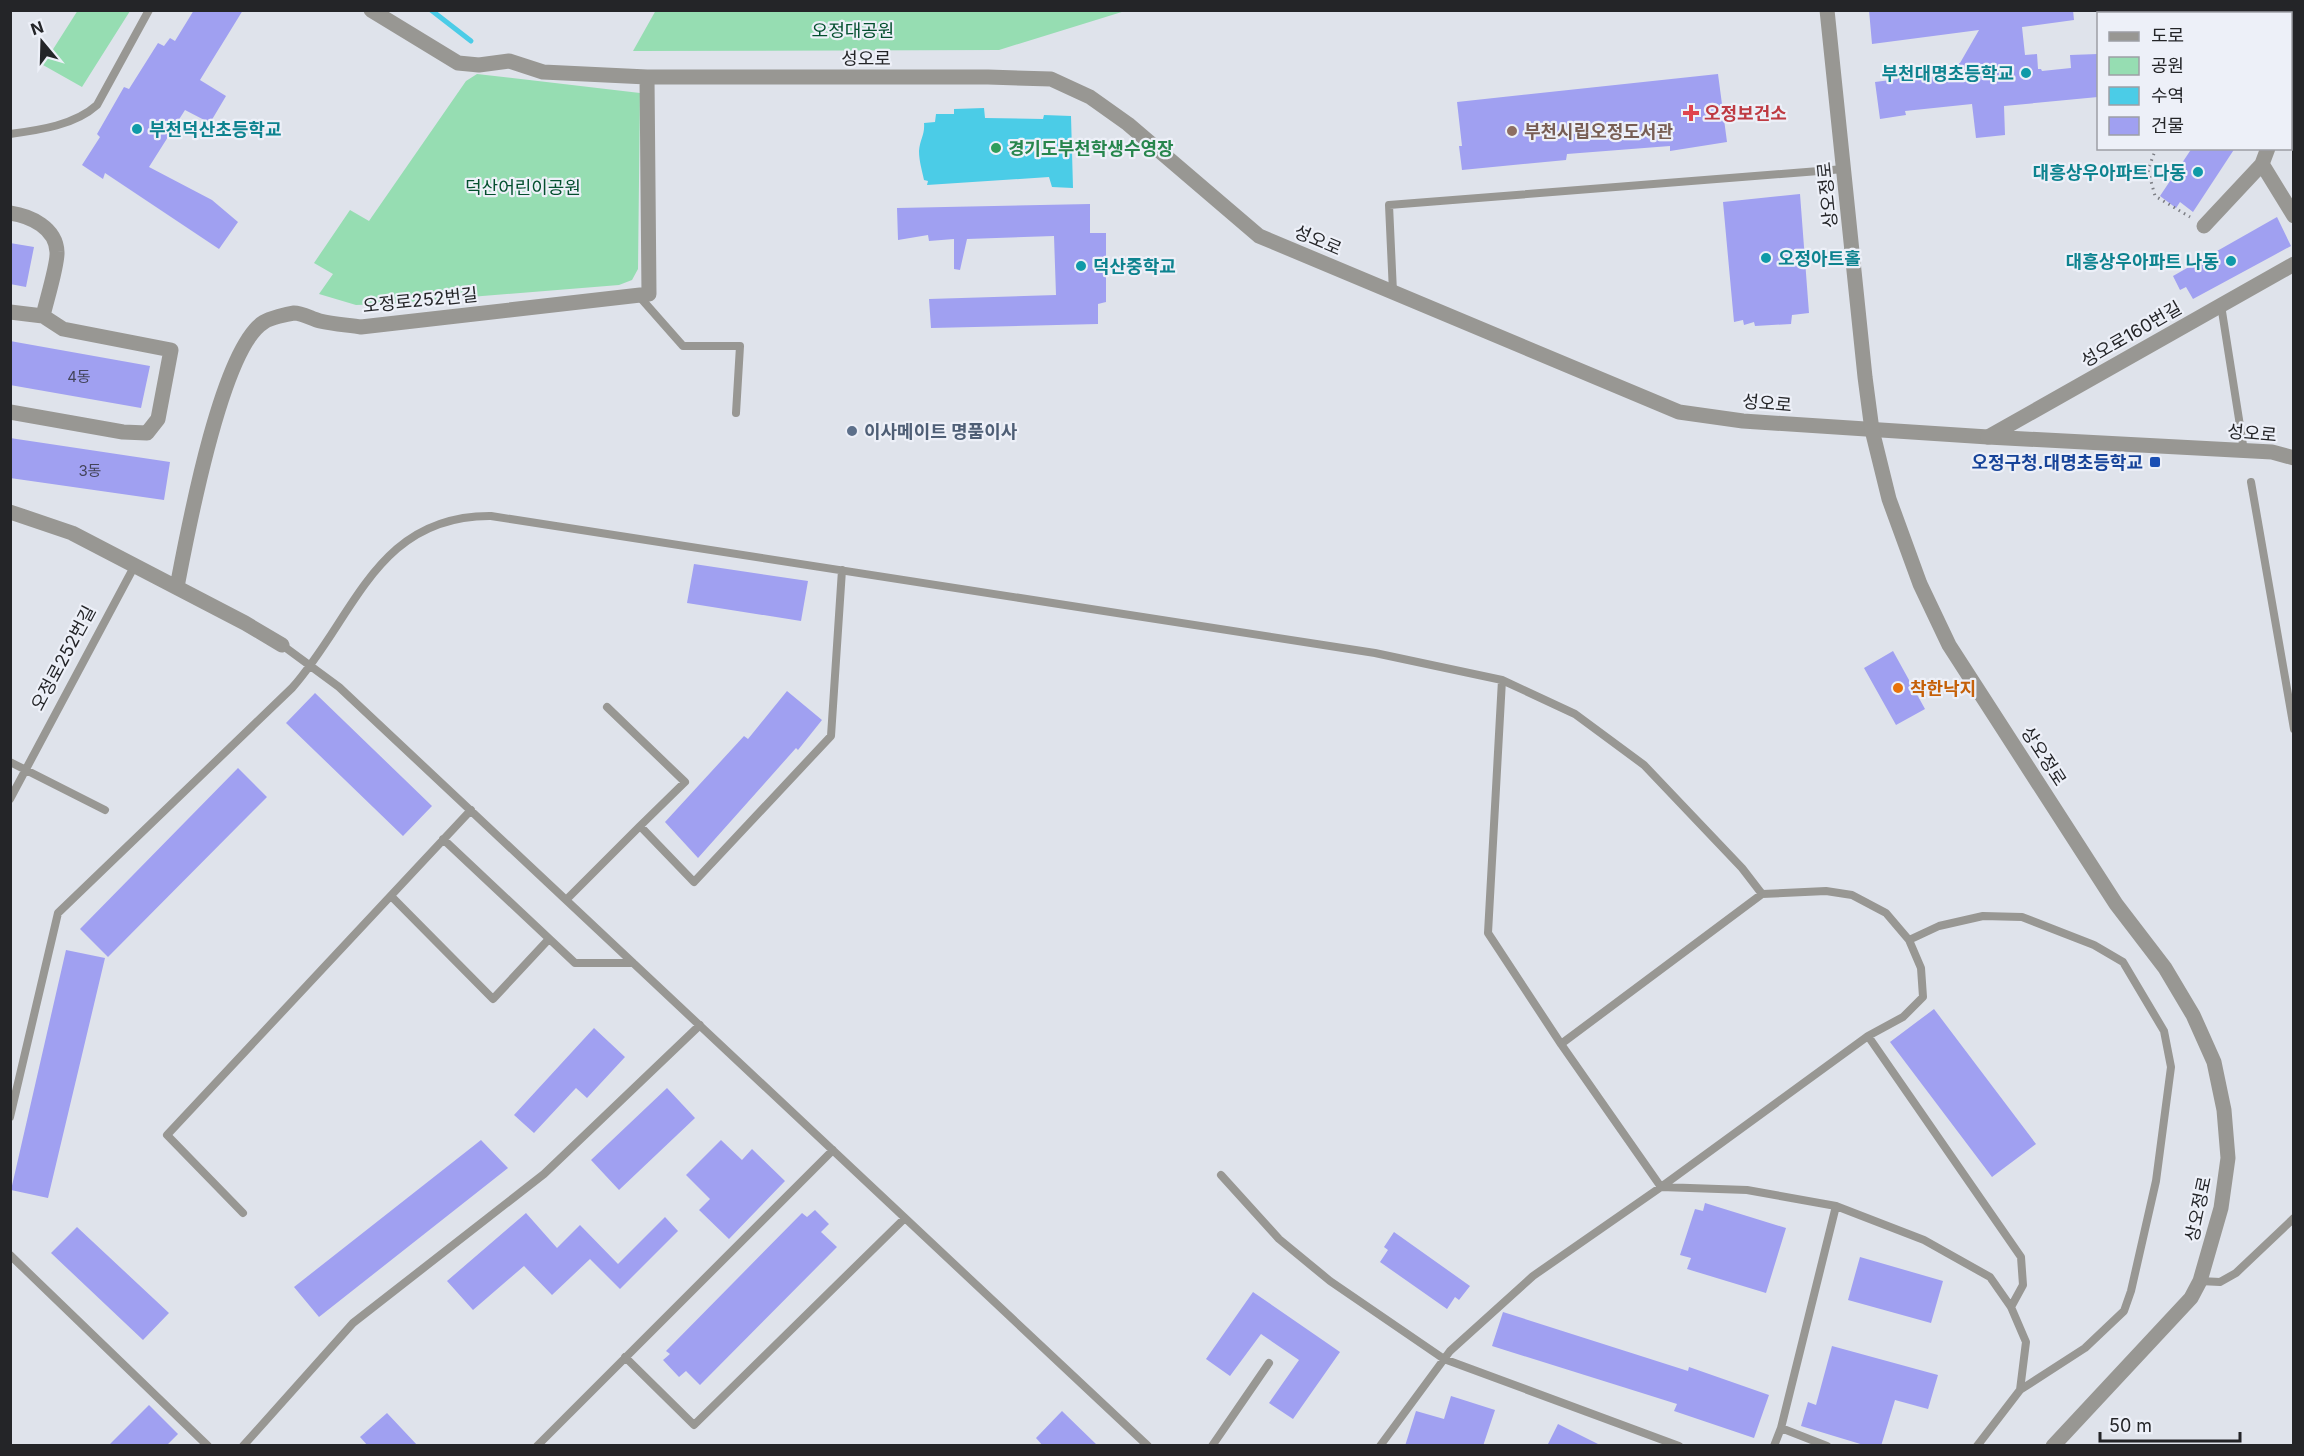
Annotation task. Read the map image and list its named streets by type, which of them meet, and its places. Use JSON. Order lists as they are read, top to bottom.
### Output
{
  "streets": {
    "street": [
      "성오로",
      "상오정로",
      "오정로252번길",
      "성오로160번길"
    ]
  },
  "crossings": [
    ["성오로", "상오정로"],
    ["성오로", "성오로160번길"]
  ],
  "parks": ["오정대공원", "덕산어린이공원"],
  "places": {
    "other": [
      "부천대명초등학교",
      "부천덕산초등학교",
      "부천시립오정도서관",
      "경기도부천학생수영장",
      "대흥상우아파트 다동",
      "오정아트홀",
      "대흥상우아파트 나동",
      "덕산중학교",
      "이사메이트 명품이사",
      "착한낙지"
    ],
    "health": ["오정보건소"],
    "transit": ["오정구청.대명초등학교"]
  },
  "house_numbers": ["4동", "3동"],
  "legend": [
    "도로",
    "공원",
    "수역",
    "건물"
  ],
  "scale_bar": "50 m",
  "north": "top"
}
